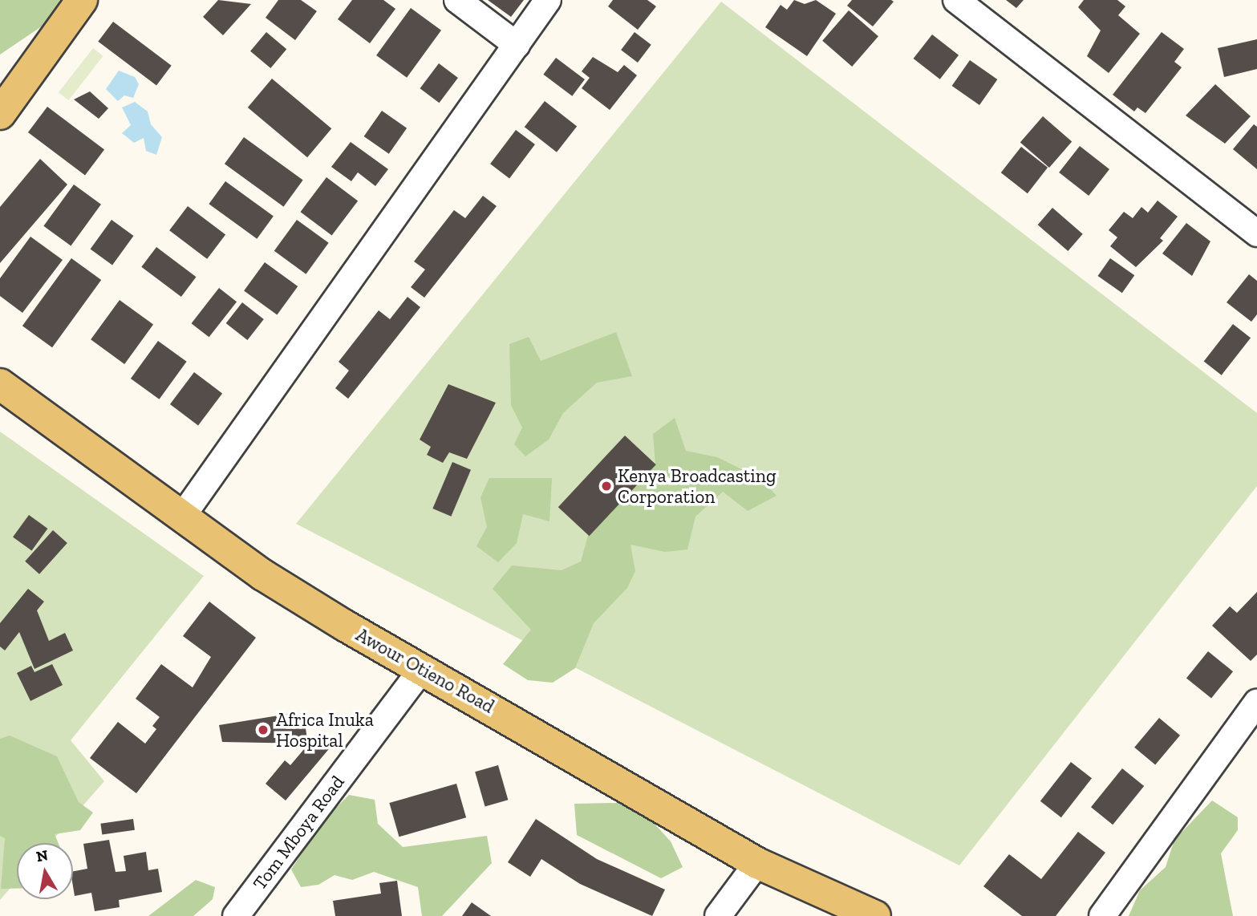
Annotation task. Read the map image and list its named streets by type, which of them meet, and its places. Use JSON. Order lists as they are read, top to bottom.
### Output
{
  "streets": {
    "main road": ["Awour Otieno Road"],
    "street": ["Tom Mboya Road"]
  },
  "crossings": [
    ["Awour Otieno Road", "Tom Mboya Road"]
  ],
  "places": ["Kenya Broadcasting Corporation", "Africa Inuka Hospital"],
  "north": "top"
}
